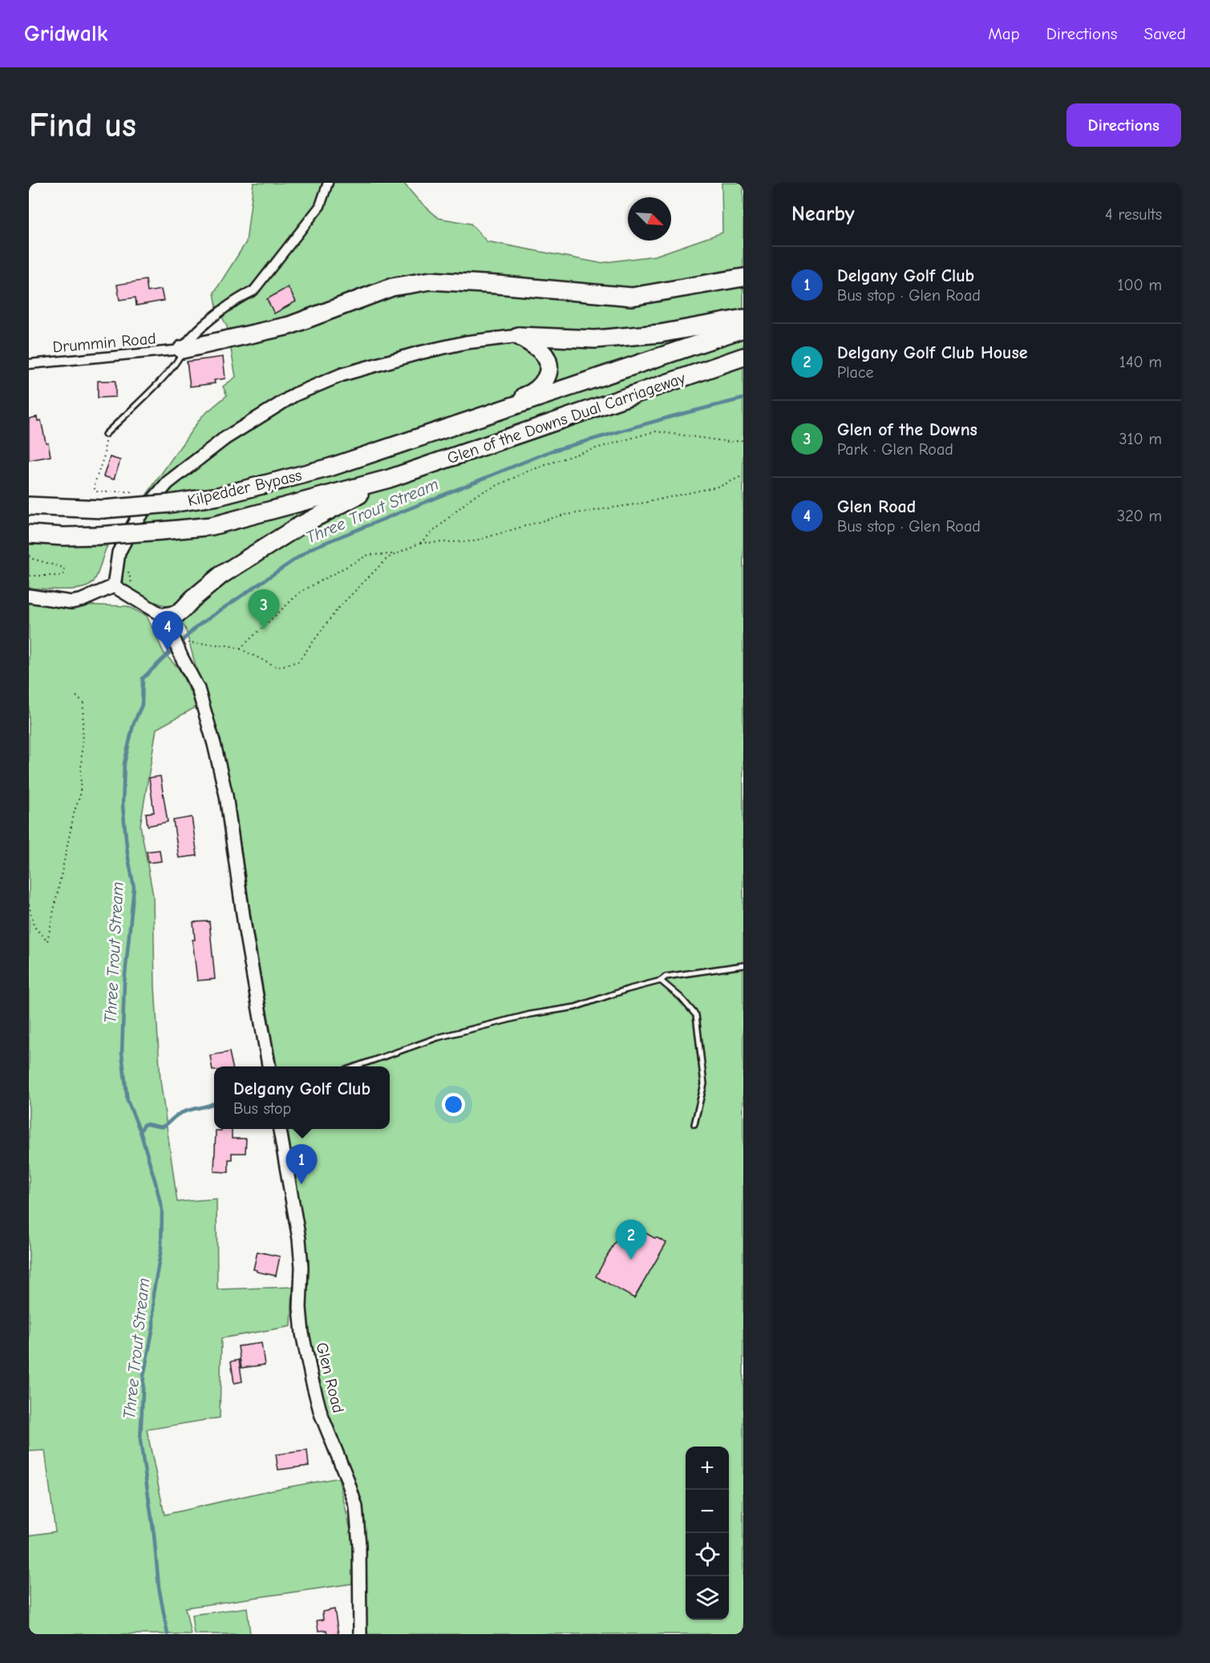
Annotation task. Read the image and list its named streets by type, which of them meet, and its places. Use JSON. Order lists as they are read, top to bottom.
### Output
{
  "streets": {
    "highway": ["Glen of the Downs Dual Carriageway", "Kilpedder Bypass"],
    "main road": ["Glen Road"],
    "street": ["Drummin Road"]
  },
  "crossings": [
    ["Glen of the Downs Dual Carriageway", "Kilpedder Bypass"]
  ],
  "water": ["Three Trout Stream"],
  "north": "bottom right",
  "page": {
    "header": "Gridwalk",
    "nav": ["Map", "Directions", "Saved"],
    "buttons": "Directions",
    "title": "Find us",
    "heading": ["Nearby", "4 results"],
    "list": [
      {
        "mark": "1",
        "name": "Delgany Golf Club",
        "note": "Bus stop · Glen Road",
        "value": "100 m"
      },
      {
        "mark": "2",
        "name": "Delgany Golf Club House",
        "note": "Place",
        "value": "140 m"
      },
      {
        "mark": "3",
        "name": "Glen of the Downs",
        "note": "Park · Glen Road",
        "value": "310 m"
      },
      {
        "mark": "4",
        "name": "Glen Road",
        "note": "Bus stop · Glen Road",
        "value": "320 m"
      }
    ],
    "pins": [
      "3",
      "4",
      "1",
      "2"
    ],
    "popup": ["Delgany Golf Club", "Bus stop"],
    "map_buttons": ["+", "−"]
  }
}
